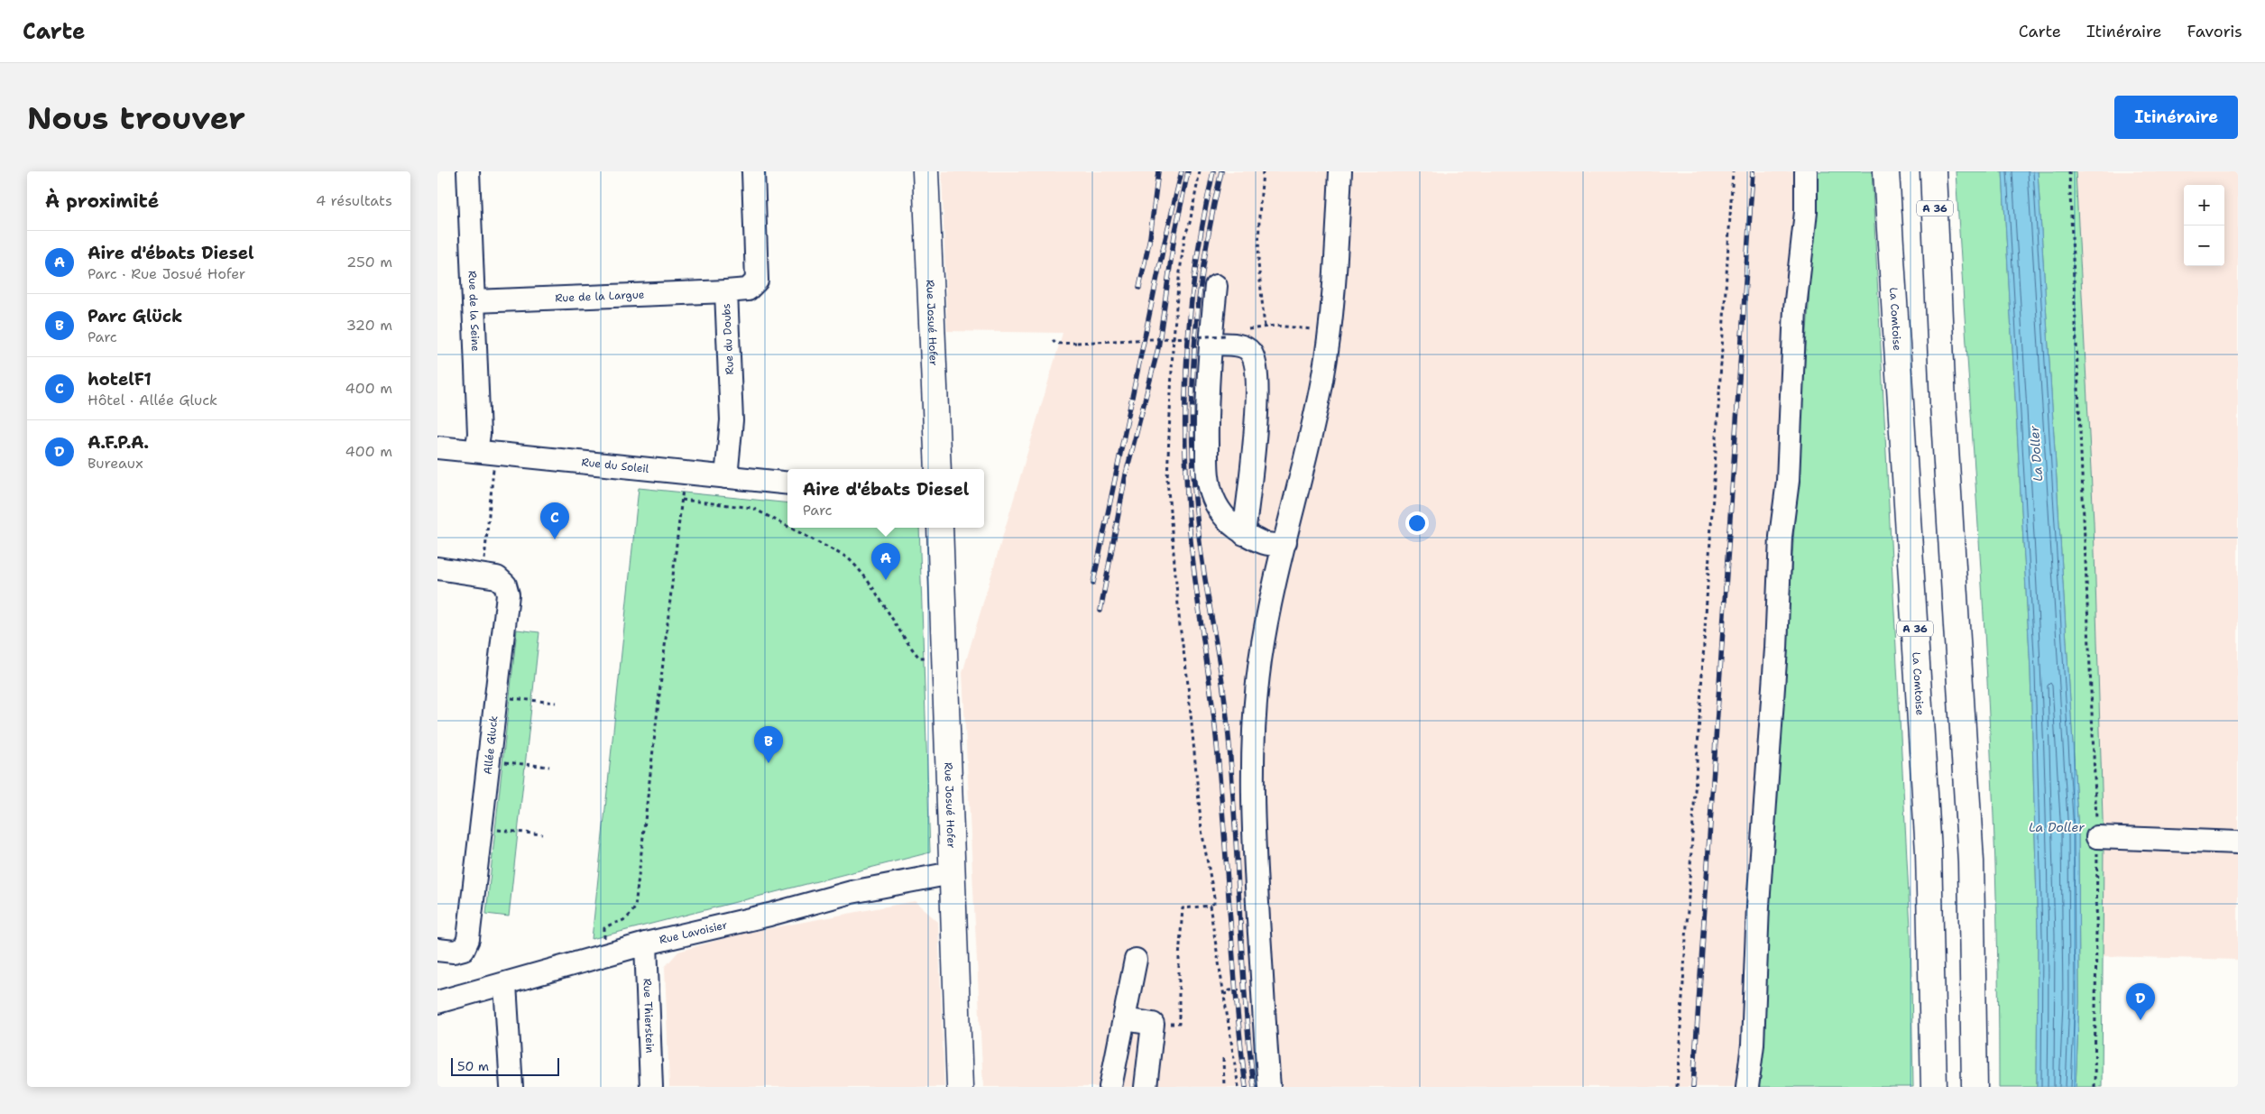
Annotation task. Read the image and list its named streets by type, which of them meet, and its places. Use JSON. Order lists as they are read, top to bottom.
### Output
{
  "streets": {
    "main road": ["A 36", "La Comtoise", "Rue Josué Hofer"],
    "street": [
      "Rue de la Largue",
      "Rue de la Seine",
      "Rue du Doubs",
      "Rue du Soleil",
      "Allée Gluck",
      "Rue Lavoisier",
      "Rue Thierstein"
    ]
  },
  "crossings": [
    ["Rue de la Largue", "Rue de la Seine"],
    ["Rue de la Largue", "Rue du Doubs"],
    ["Rue de la Seine", "Rue du Soleil"],
    ["Rue Josué Hofer", "Rue Lavoisier"],
    ["Rue du Doubs", "Rue du Soleil"],
    ["Rue Lavoisier", "Rue Thierstein"]
  ],
  "water": ["La Doller"],
  "scale_bar": "50 m",
  "page": {
    "header": "Carte",
    "nav": ["Carte", "Itinéraire", "Favoris"],
    "buttons": "Itinéraire",
    "title": "Nous trouver",
    "heading": ["À proximité", "4 résultats"],
    "map_buttons": ["+", "−"],
    "list": [
      {
        "mark": "A",
        "name": "Aire d'ébats Diesel",
        "note": "Parc · Rue Josué Hofer",
        "value": "250 m"
      },
      {
        "mark": "B",
        "name": "Parc Glück",
        "note": "Parc",
        "value": "320 m"
      },
      {
        "mark": "C",
        "name": "hotelF1",
        "note": "Hôtel · Allée Gluck",
        "value": "400 m"
      },
      {
        "mark": "D",
        "name": "A.F.P.A.",
        "note": "Bureaux",
        "value": "400 m"
      }
    ],
    "popup": ["Aire d'ébats Diesel", "Parc"],
    "pins": [
      "C",
      "A",
      "B",
      "D"
    ],
    "scale": "50 m"
  }
}
